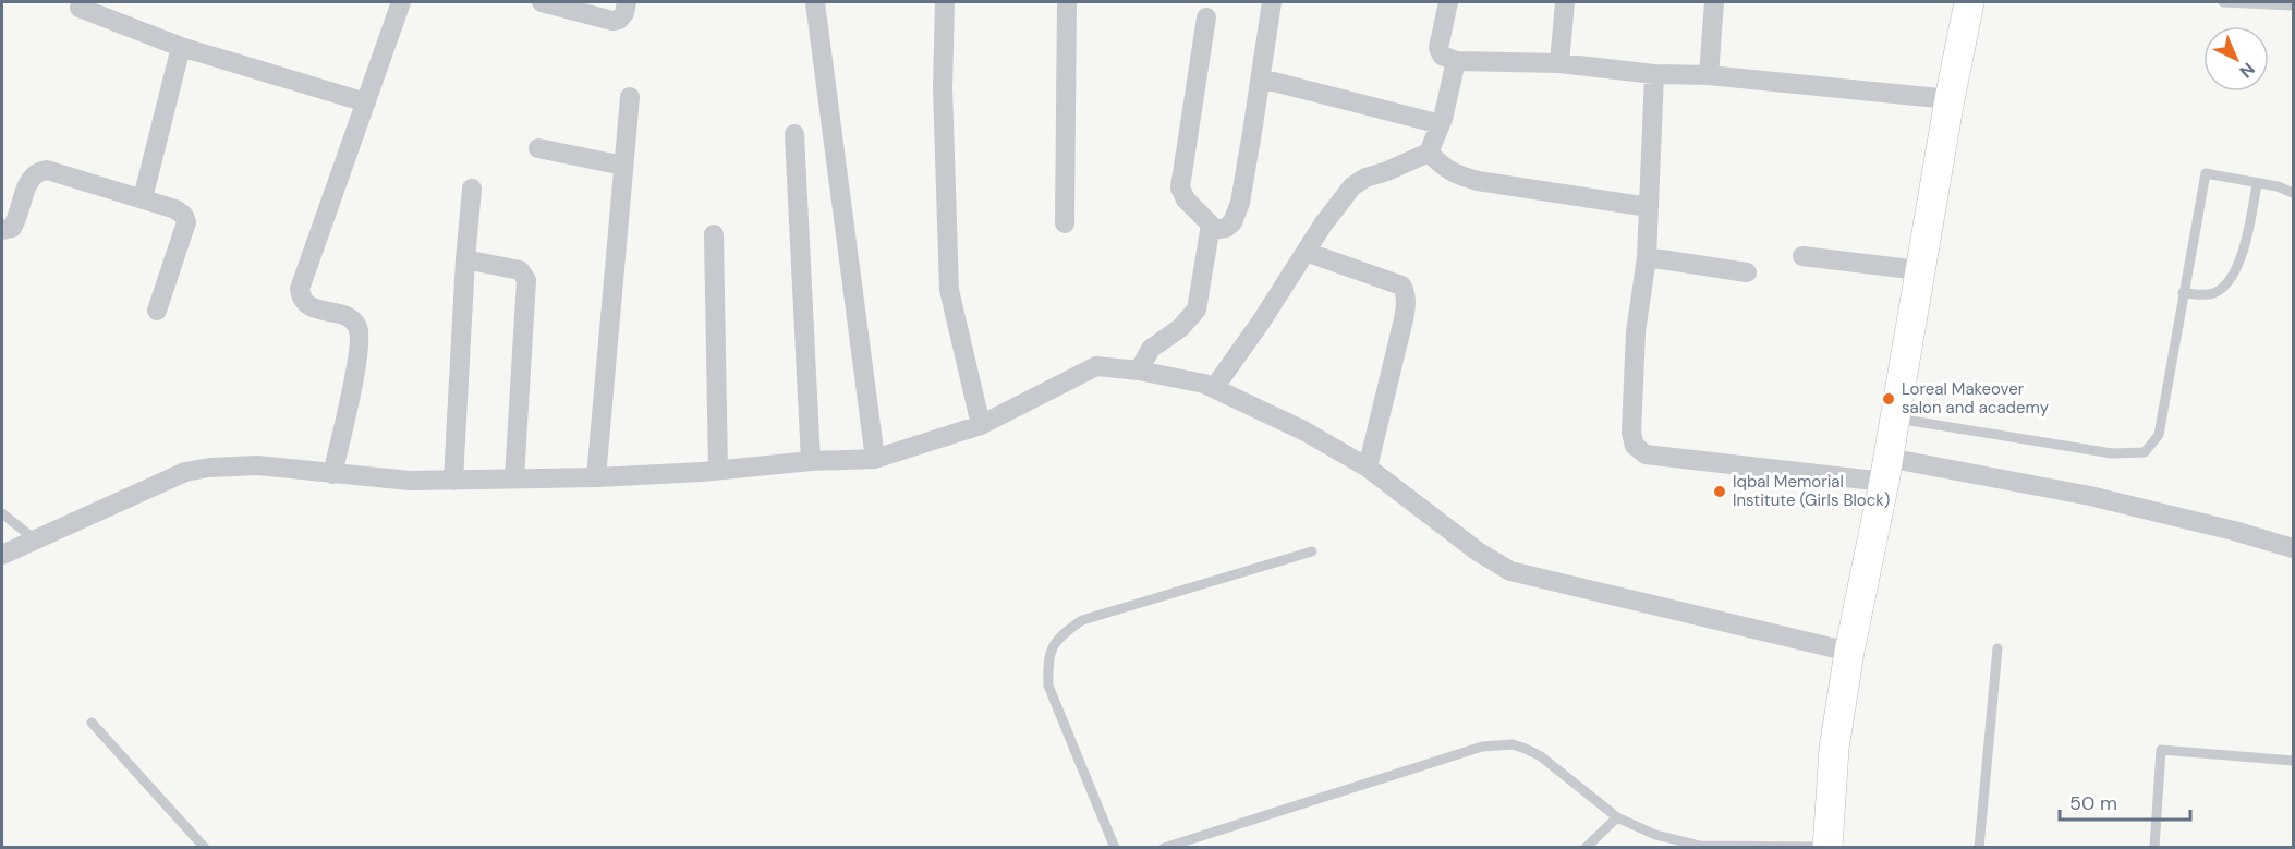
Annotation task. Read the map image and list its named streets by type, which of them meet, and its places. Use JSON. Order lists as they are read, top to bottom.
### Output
{
  "places": ["Loreal Makeover salon and academy", "Iqbal Memorial Institute (Girls Block)"],
  "scale_bar": "50 m",
  "north": "bottom right"
}
